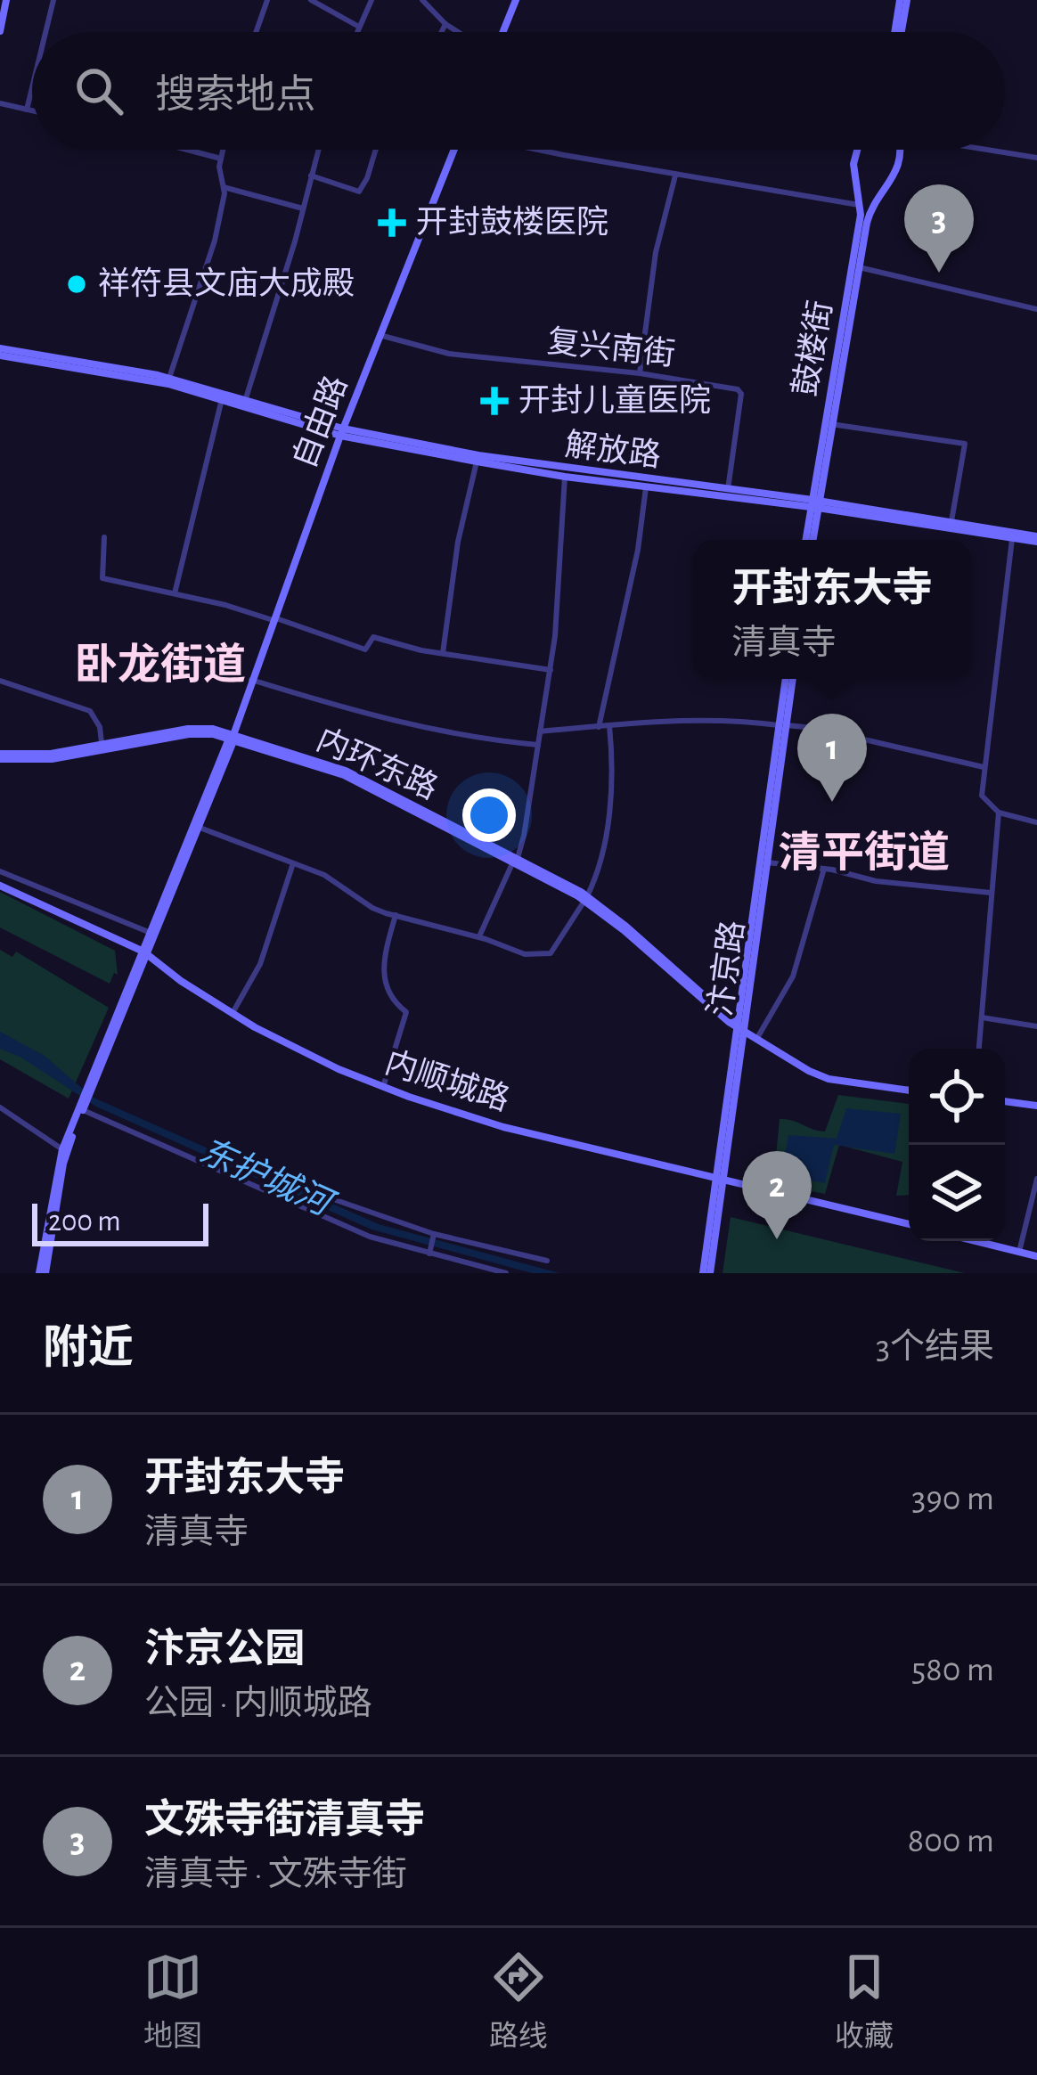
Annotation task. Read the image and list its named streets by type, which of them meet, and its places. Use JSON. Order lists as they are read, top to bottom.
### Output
{
  "streets": {
    "street": [
      "复兴南街",
      "鼓楼街",
      "自由路",
      "解放路",
      "内环东路",
      "汴京路",
      "内顺城路"
    ]
  },
  "crossings": [
    ["复兴南街", "自由路"],
    ["复兴南街", "解放路"],
    ["鼓楼街", "解放路"],
    ["自由路", "解放路"],
    ["自由路", "内环东路"],
    ["自由路", "内顺城路"],
    ["内环东路", "汴京路"],
    ["汴京路", "内顺城路"]
  ],
  "districts": ["卧龙街道", "清平街道"],
  "water": ["东护城河"],
  "places": {
    "health": ["开封鼓楼医院", "开封儿童医院"],
    "other": ["祥符县文庙大成殿"]
  },
  "scale_bar": "200 m",
  "page": {
    "search": "搜索地点",
    "pins": ["3", "1", "2"],
    "popup": ["开封东大寺", "清真寺"],
    "scale": "200 m",
    "heading": ["附近", "3个结果"],
    "list": [
      {
        "mark": "1",
        "name": "开封东大寺",
        "note": "清真寺",
        "value": "390 m"
      },
      {
        "mark": "2",
        "name": "汴京公园",
        "note": "公园 · 内顺城路",
        "value": "580 m"
      },
      {
        "mark": "3",
        "name": "文殊寺街清真寺",
        "note": "清真寺 · 文殊寺街",
        "value": "800 m"
      }
    ],
    "nav": ["地图", "路线", "收藏"]
  }
}
